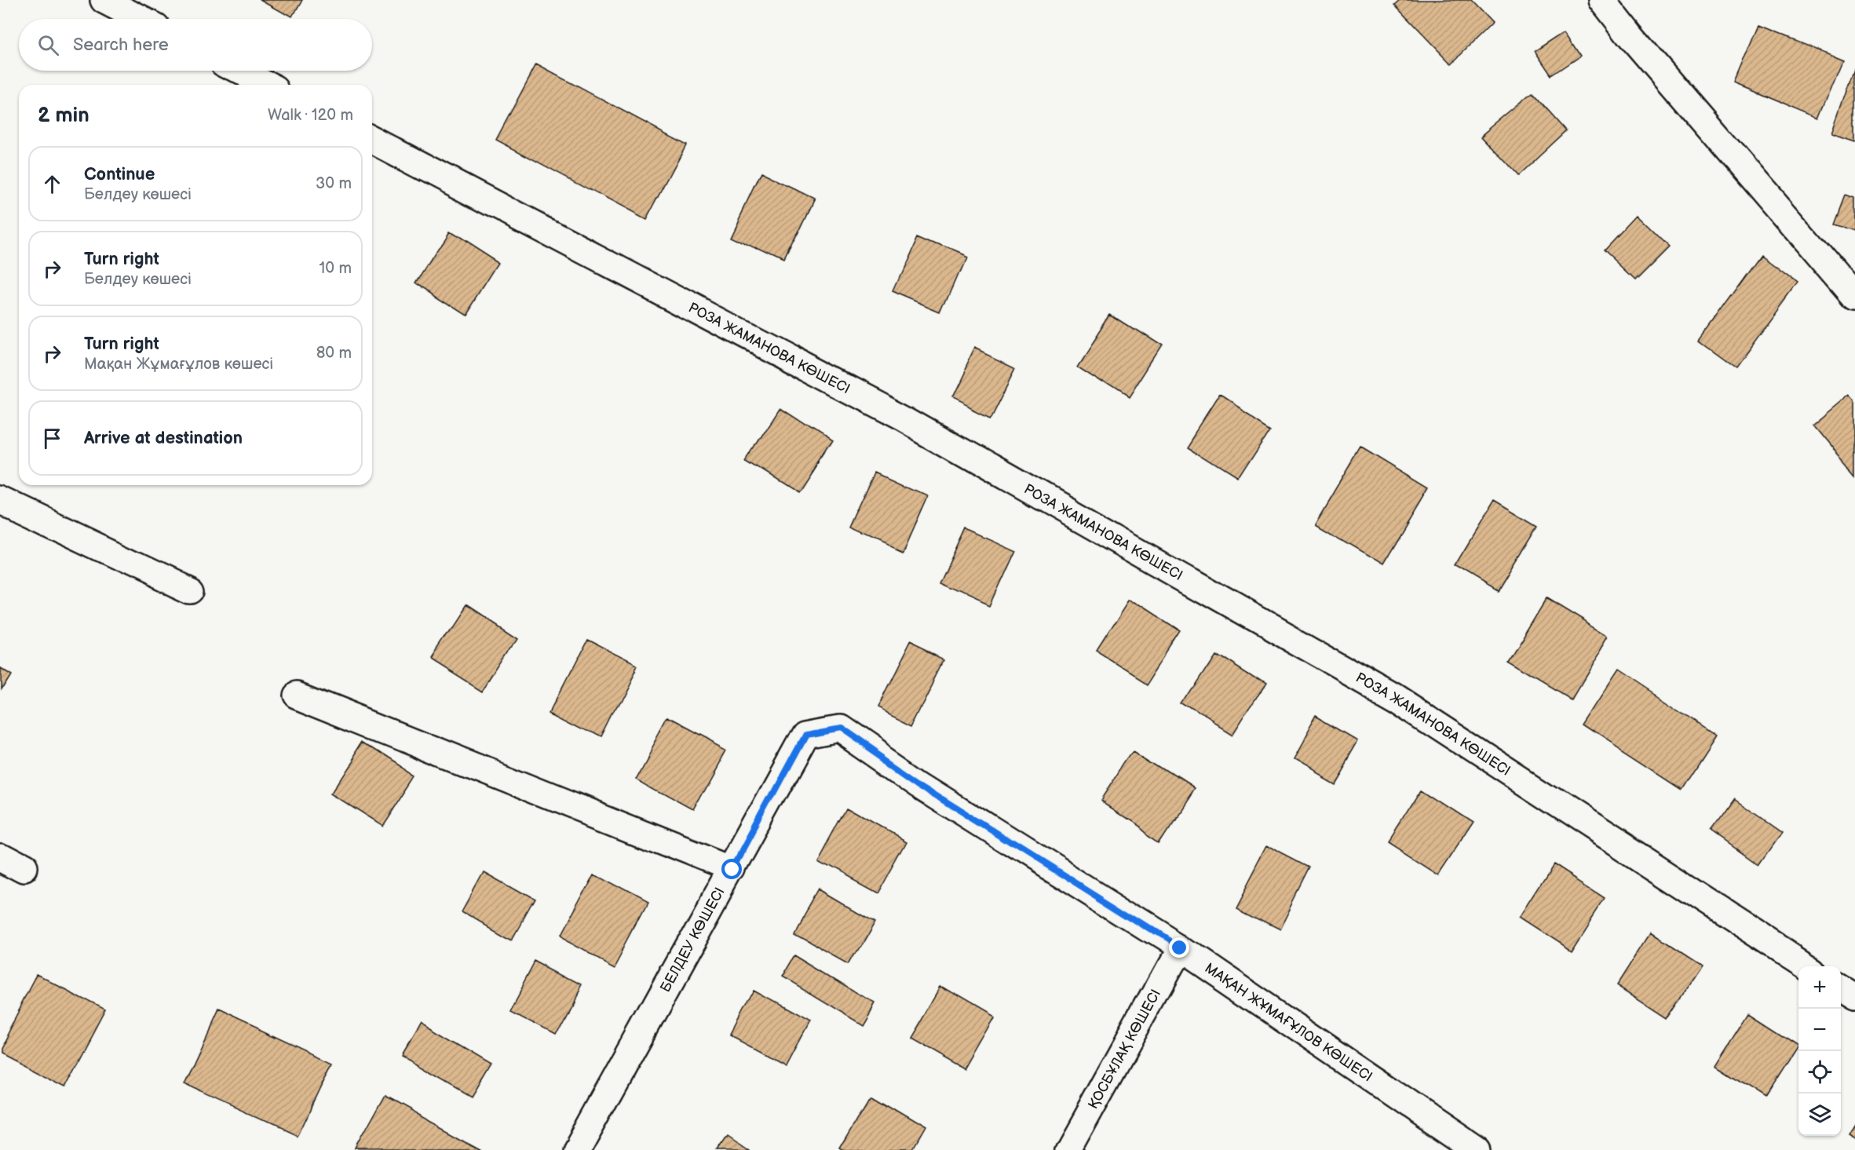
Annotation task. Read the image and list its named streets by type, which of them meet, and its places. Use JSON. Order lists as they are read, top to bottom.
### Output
{
  "streets": {
    "street": [
      "РОЗА ЖАМАНОВА КӨШЕСІ",
      "БЕЛДЕУ КӨШЕСІ",
      "МАҚАН ЖҰМАҒҰЛОВ КӨШЕСІ",
      "ҚОСБҰЛАҚ КӨШЕСІ"
    ]
  },
  "crossings": [
    ["БЕЛДЕУ КӨШЕСІ", "МАҚАН ЖҰМАҒҰЛОВ КӨШЕСІ"],
    ["МАҚАН ЖҰМАҒҰЛОВ КӨШЕСІ", "ҚОСБҰЛАҚ КӨШЕСІ"]
  ],
  "page": {
    "search": "Search here",
    "heading": ["2 min", "Walk · 120 m"],
    "list": [
      ["Continue", "Белдеу көшесі", "30 m"],
      ["Turn right", "Белдеу көшесі", "10 m"],
      ["Turn right", "Мақан Жұмағұлов көшесі", "80 m"],
      "Arrive at destination"
    ],
    "map_buttons": ["+", "−"]
  }
}
